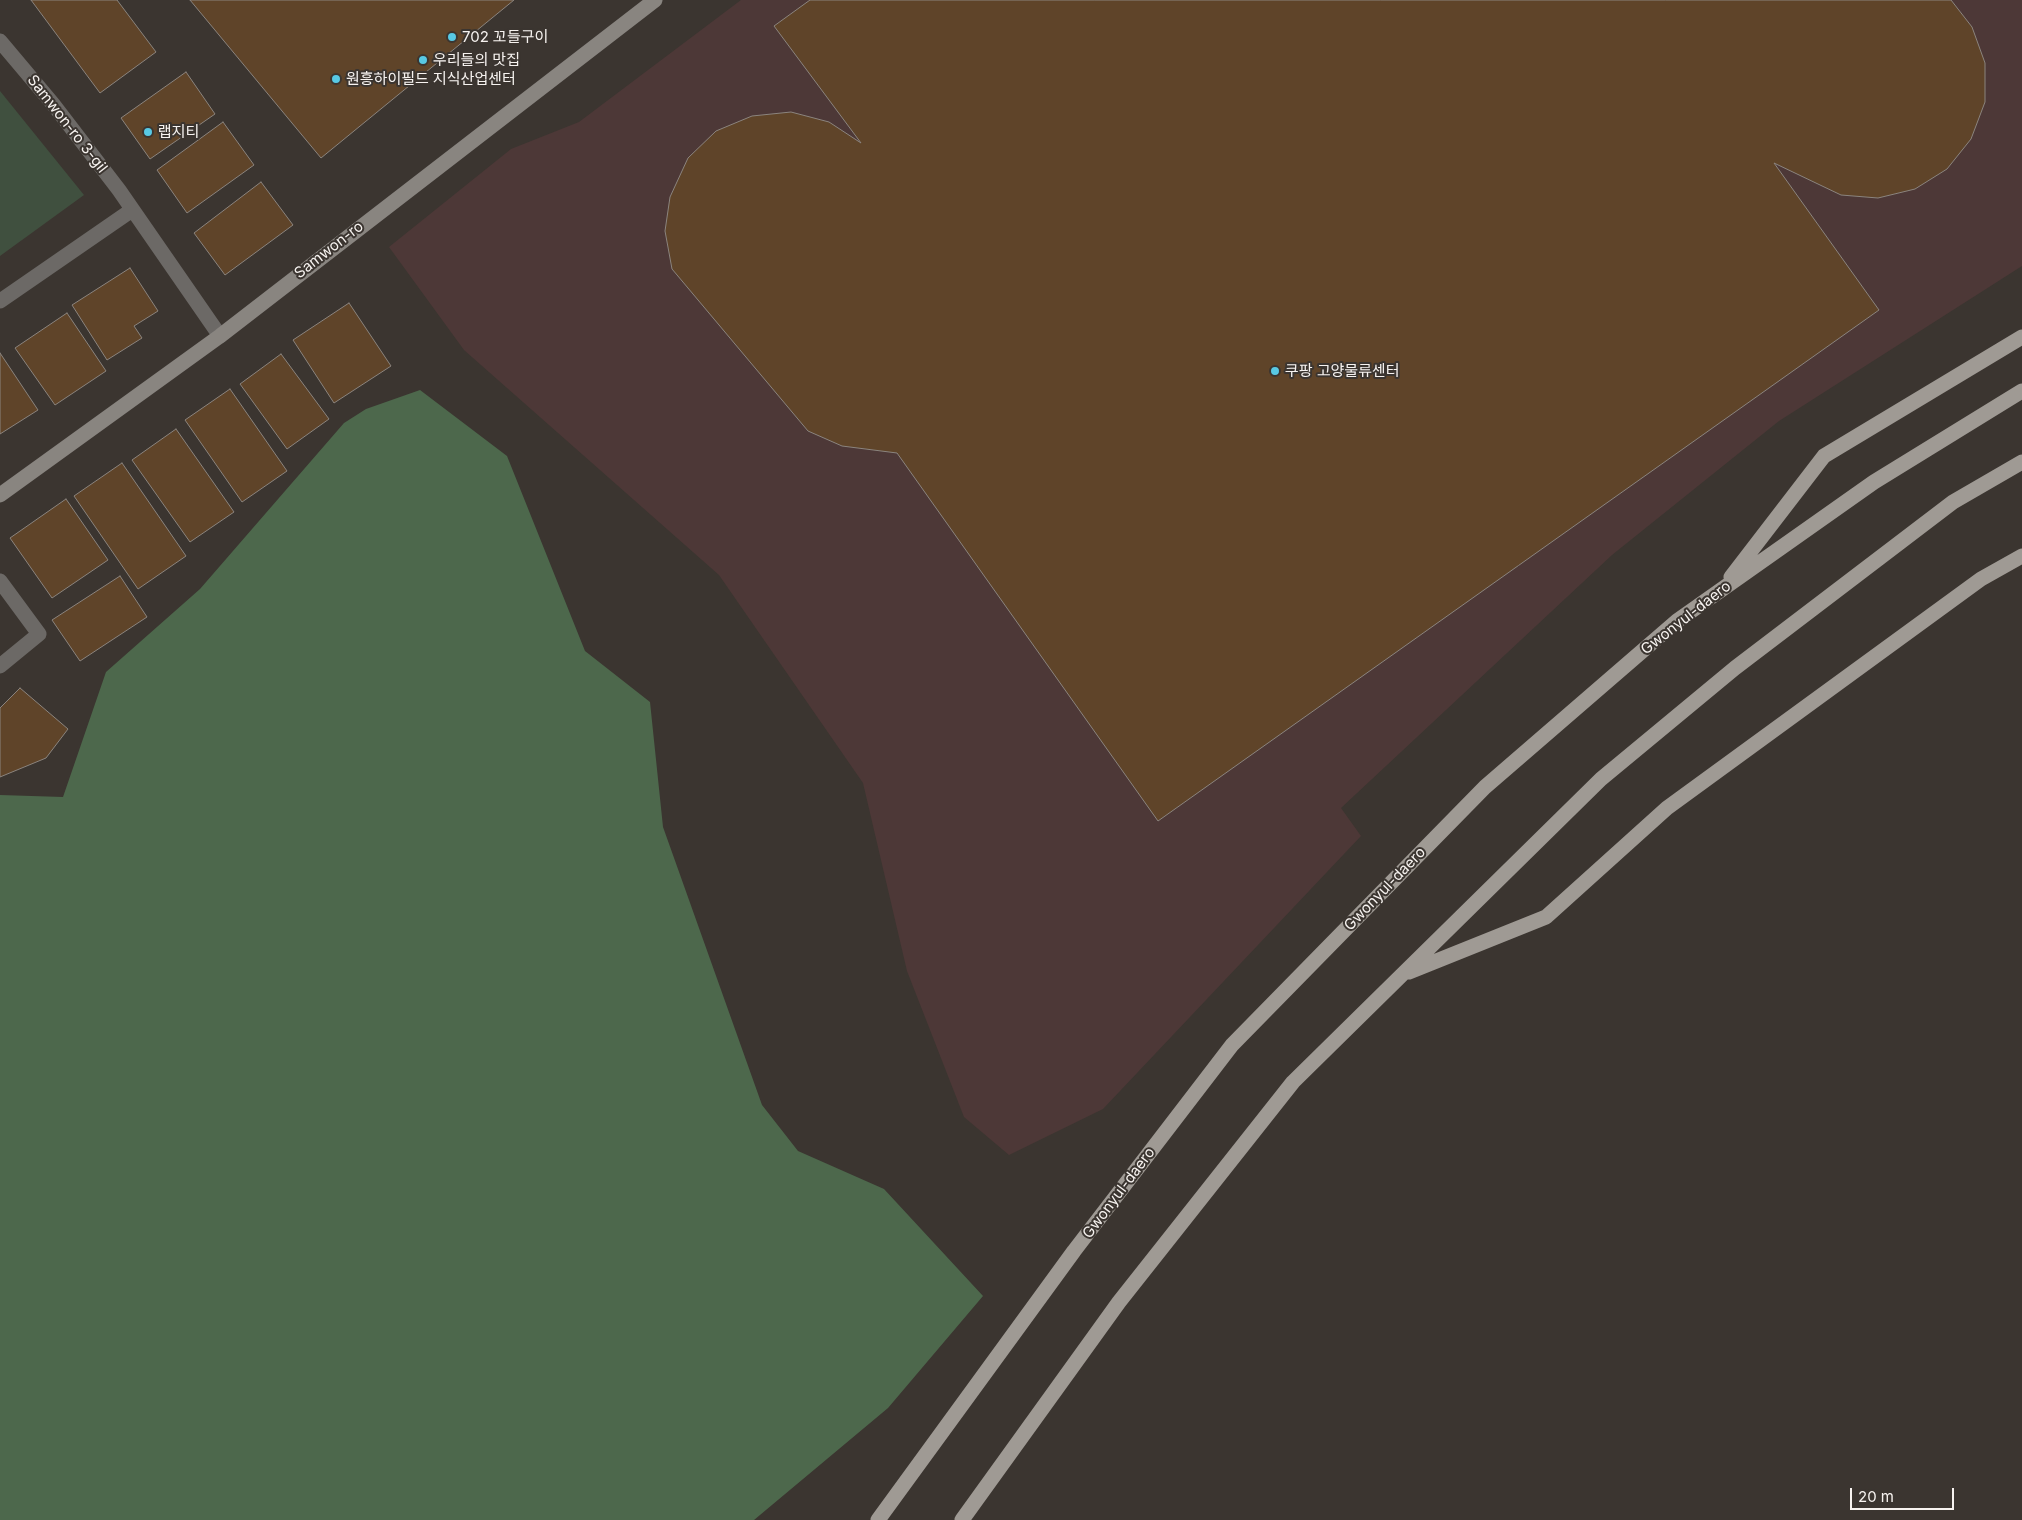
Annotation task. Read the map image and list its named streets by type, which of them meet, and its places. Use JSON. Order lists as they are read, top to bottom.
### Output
{
  "streets": {
    "main road": ["Samwon-ro", "Gwonyul-daero"],
    "street": ["Samwon-ro 3-gil"]
  },
  "crossings": [
    ["Samwon-ro 3-gil", "Samwon-ro"]
  ],
  "places": [
    "702 꼬들구이",
    "우리들의 맛집",
    "원흥하이필드 지식산업센터",
    "랩지티",
    "쿠팡 고양물류센터"
  ],
  "scale_bar": "20 m"
}
